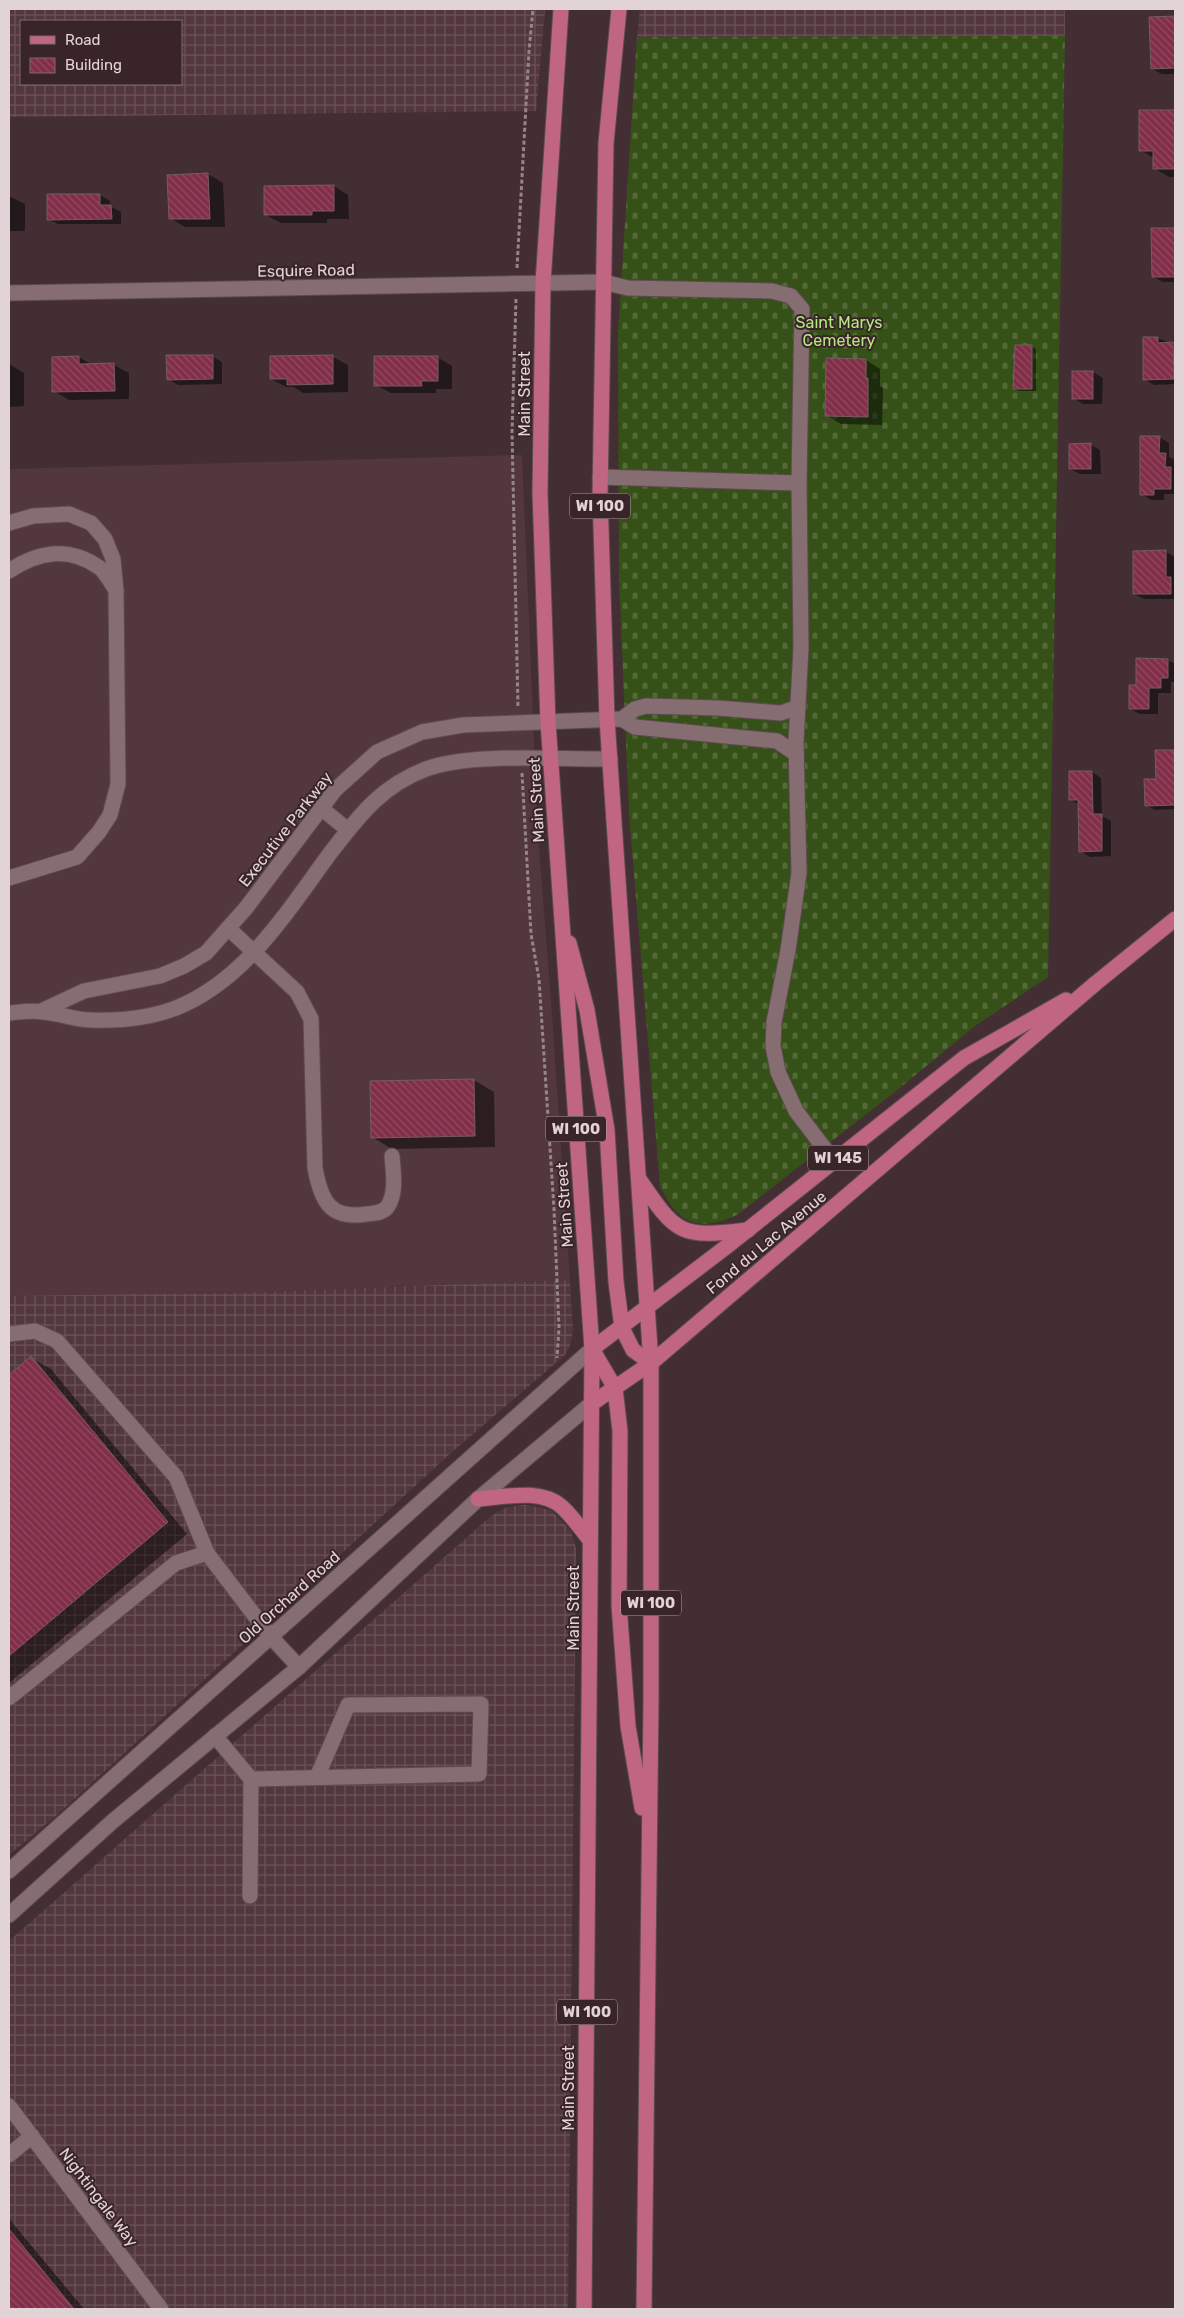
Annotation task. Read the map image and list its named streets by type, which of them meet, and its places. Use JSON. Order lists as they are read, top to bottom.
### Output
{
  "streets": {
    "main road": [
      "Main Street",
      "WI 100",
      "WI 145",
      "Fond du Lac Avenue"
    ],
    "street": [
      "Esquire Road",
      "Executive Parkway",
      "Old Orchard Road",
      "Nightingale Way"
    ]
  },
  "crossings": [
    ["Esquire Road", "Main Street"],
    ["Esquire Road", "WI 100"],
    ["Esquire Road", "Fond du Lac Avenue"],
    ["Main Street", "Executive Parkway"],
    ["Main Street", "Fond du Lac Avenue"],
    ["Main Street", "Old Orchard Road"],
    ["WI 100", "Executive Parkway"],
    ["WI 100", "Fond du Lac Avenue"],
    ["Fond du Lac Avenue", "Old Orchard Road"]
  ],
  "parks": ["Saint Marys Cemetery"],
  "legend": ["Road", "Building"]
}
